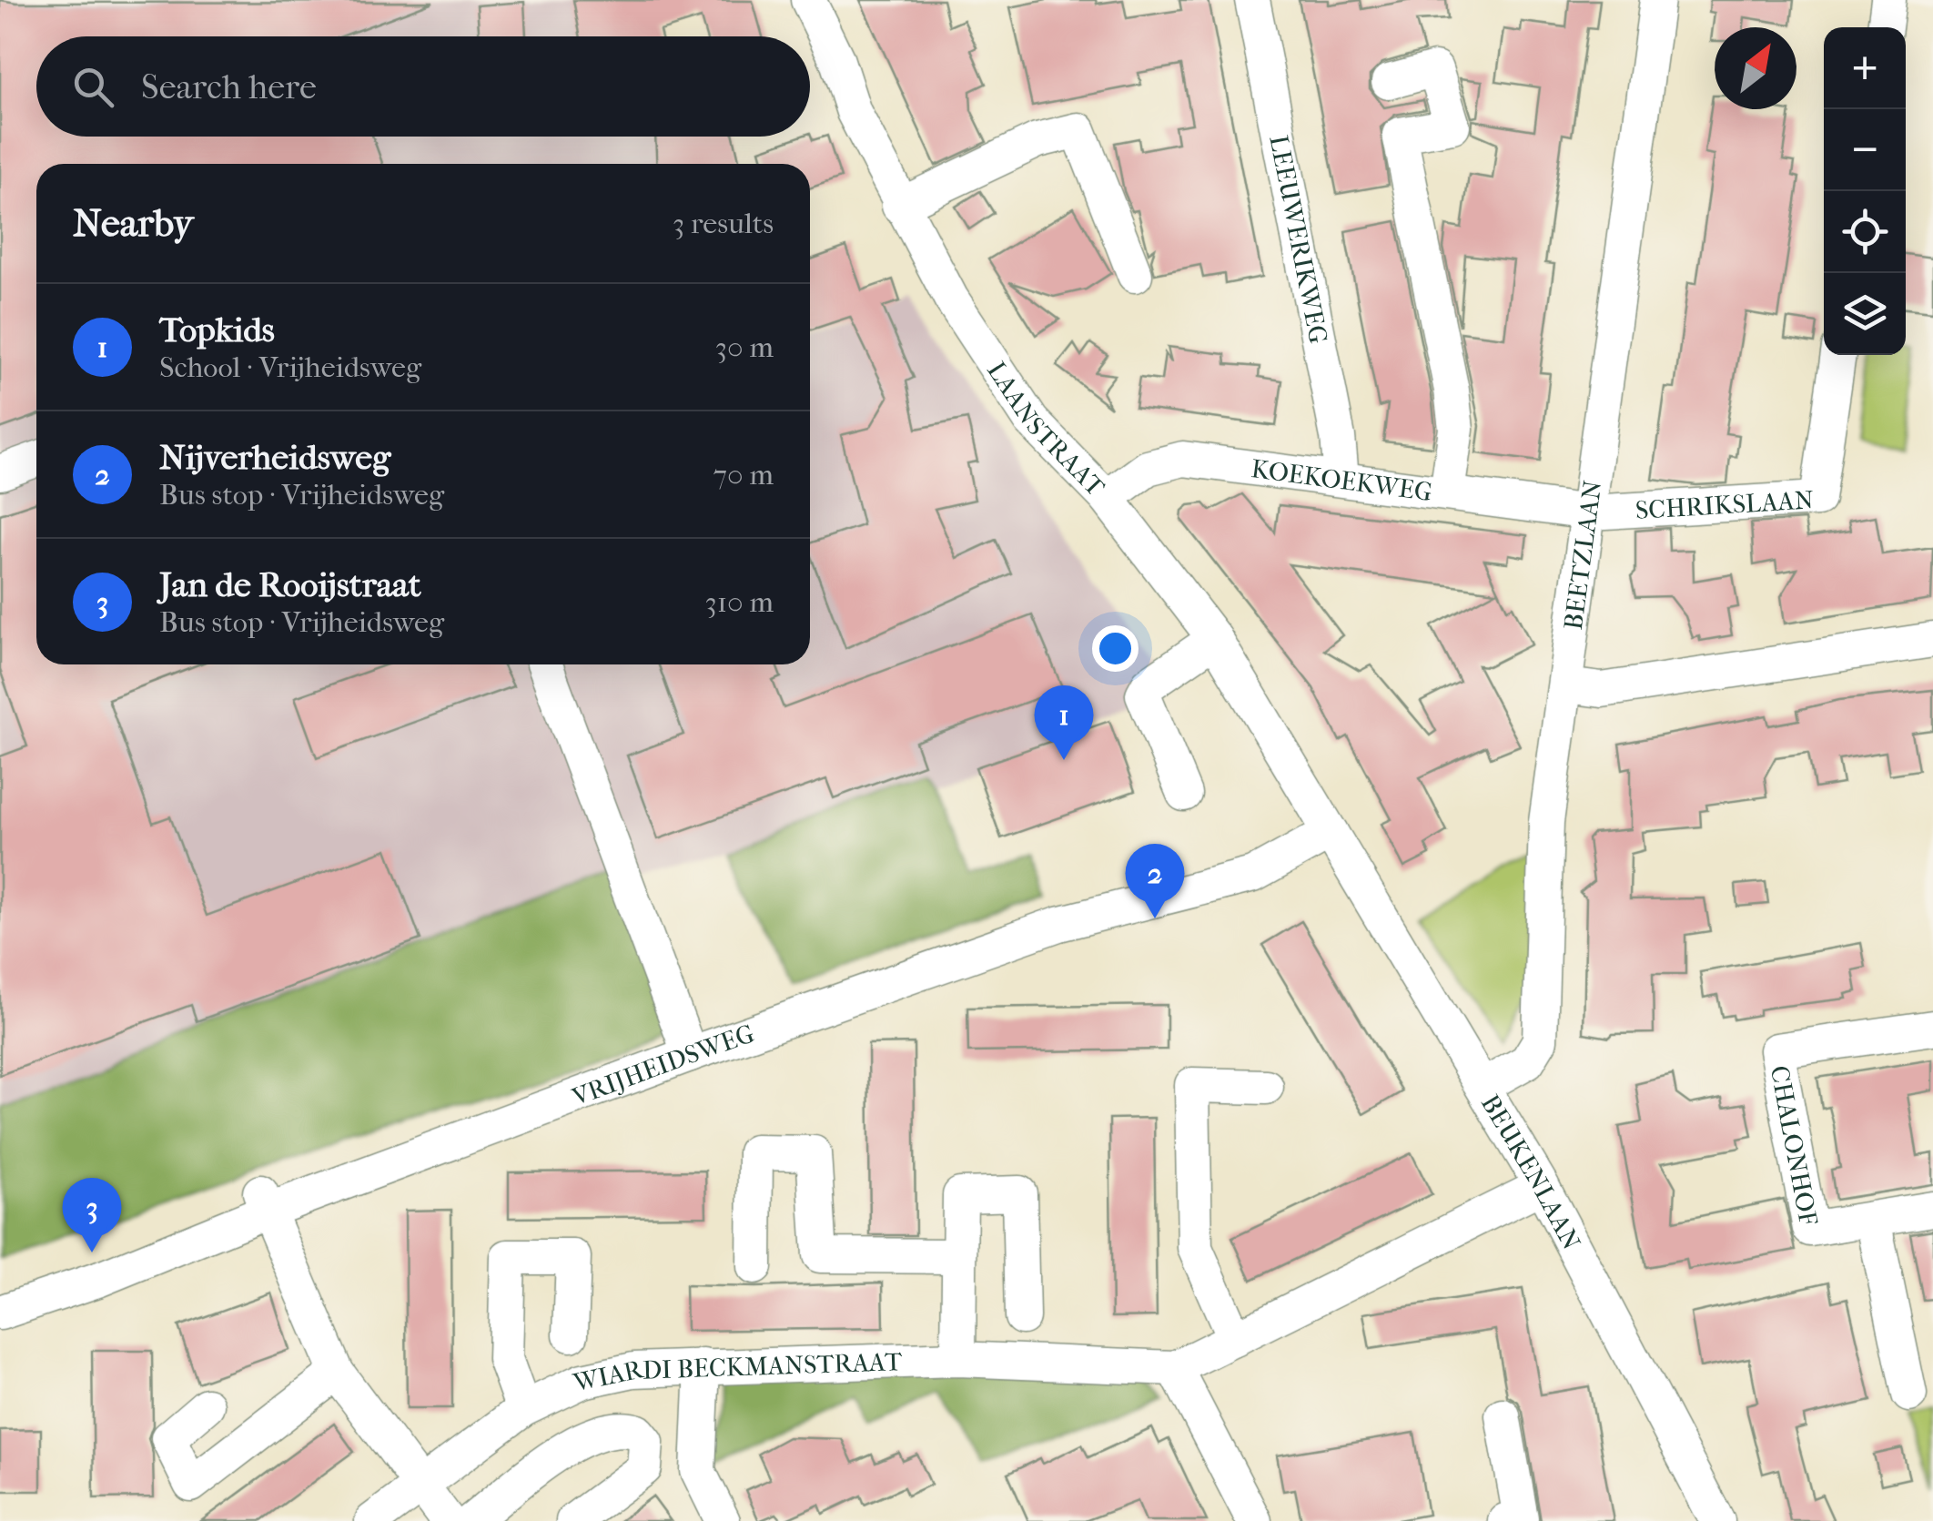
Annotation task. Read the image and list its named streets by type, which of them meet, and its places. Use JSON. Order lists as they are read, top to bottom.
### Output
{
  "streets": {
    "street": [
      "LEEUWERIKWEG",
      "LAANSTRAAT",
      "KOEKOEKWEG",
      "SCHRIKSLAAN",
      "BEETZLAAN",
      "VRIJHEIDSWEG",
      "CHALONHOF",
      "BEUKENLAAN",
      "WIARDI BECKMANSTRAAT"
    ]
  },
  "crossings": [
    ["LEEUWERIKWEG", "KOEKOEKWEG"],
    ["LAANSTRAAT", "KOEKOEKWEG"],
    ["LAANSTRAAT", "VRIJHEIDSWEG"],
    ["LAANSTRAAT", "BEUKENLAAN"],
    ["KOEKOEKWEG", "SCHRIKSLAAN"],
    ["KOEKOEKWEG", "BEETZLAAN"],
    ["SCHRIKSLAAN", "BEETZLAAN"],
    ["BEETZLAAN", "BEUKENLAAN"],
    ["VRIJHEIDSWEG", "BEUKENLAAN"],
    ["BEUKENLAAN", "WIARDI BECKMANSTRAAT"]
  ],
  "north": "top right",
  "page": {
    "map_buttons": ["+", "−"],
    "search": "Search here",
    "heading": ["Nearby", "3 results"],
    "list": [
      {
        "mark": "1",
        "name": "Topkids",
        "note": "School · Vrijheidsweg",
        "value": "30 m"
      },
      {
        "mark": "2",
        "name": "Nijverheidsweg",
        "note": "Bus stop · Vrijheidsweg",
        "value": "70 m"
      },
      {
        "mark": "3",
        "name": "Jan de Rooijstraat",
        "note": "Bus stop · Vrijheidsweg",
        "value": "310 m"
      }
    ],
    "pins": ["1", "2", "3"]
  }
}
